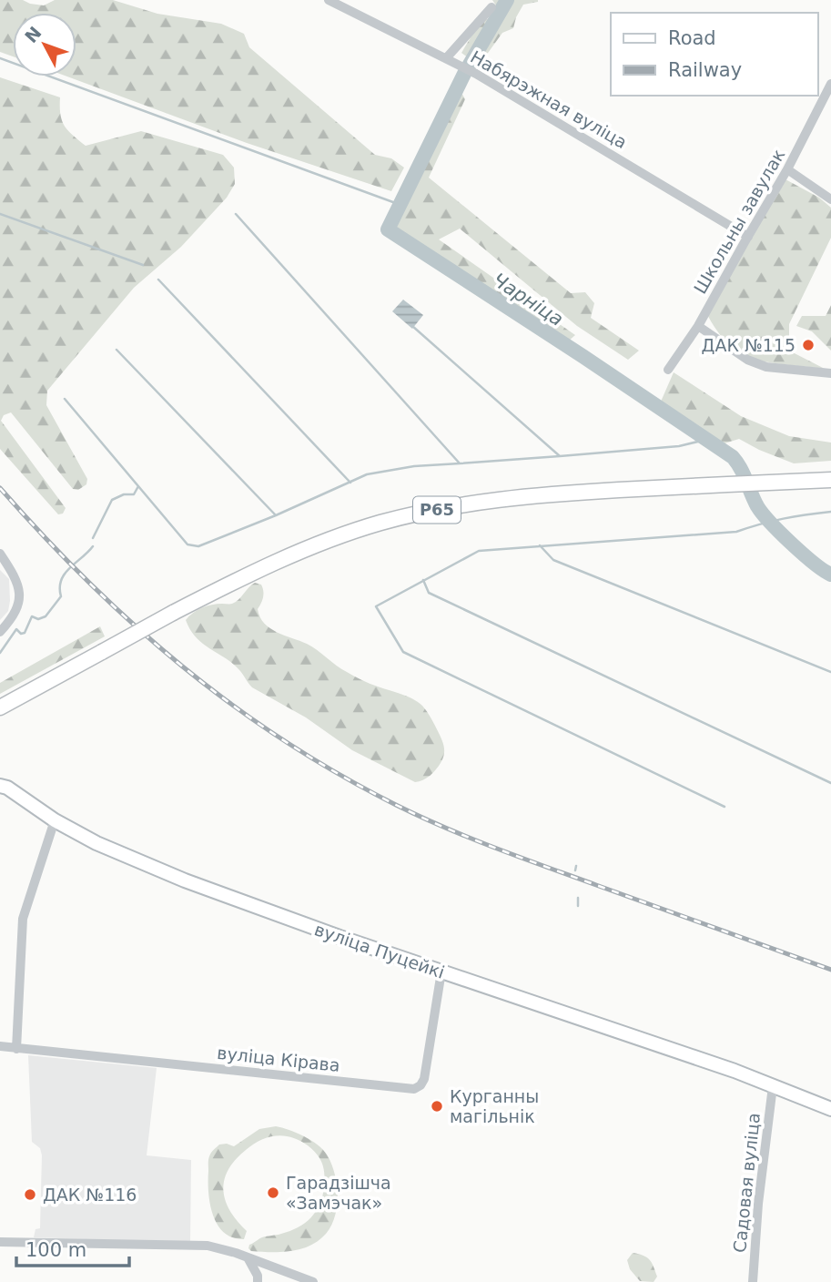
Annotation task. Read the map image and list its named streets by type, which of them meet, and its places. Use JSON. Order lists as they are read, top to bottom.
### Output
{
  "streets": {
    "main road": ["Р65"],
    "street": [
      "Набярэжная вуліца",
      "Школьны завулак",
      "вуліца Пуцейкі",
      "вуліца Кірава",
      "Садовая вуліца"
    ]
  },
  "crossings": [
    ["Набярэжная вуліца", "Школьны завулак"],
    ["вуліца Пуцейкі", "вуліца Кірава"],
    ["вуліца Пуцейкі", "Садовая вуліца"]
  ],
  "water": ["Чарніца"],
  "places": [
    "ДАК №115",
    "Курганны магільнік",
    "Гарадзішча «Замэчак»",
    "ДАК №116"
  ],
  "legend": ["Road", "Railway"],
  "scale_bar": "100 m",
  "north": "top left"
}
